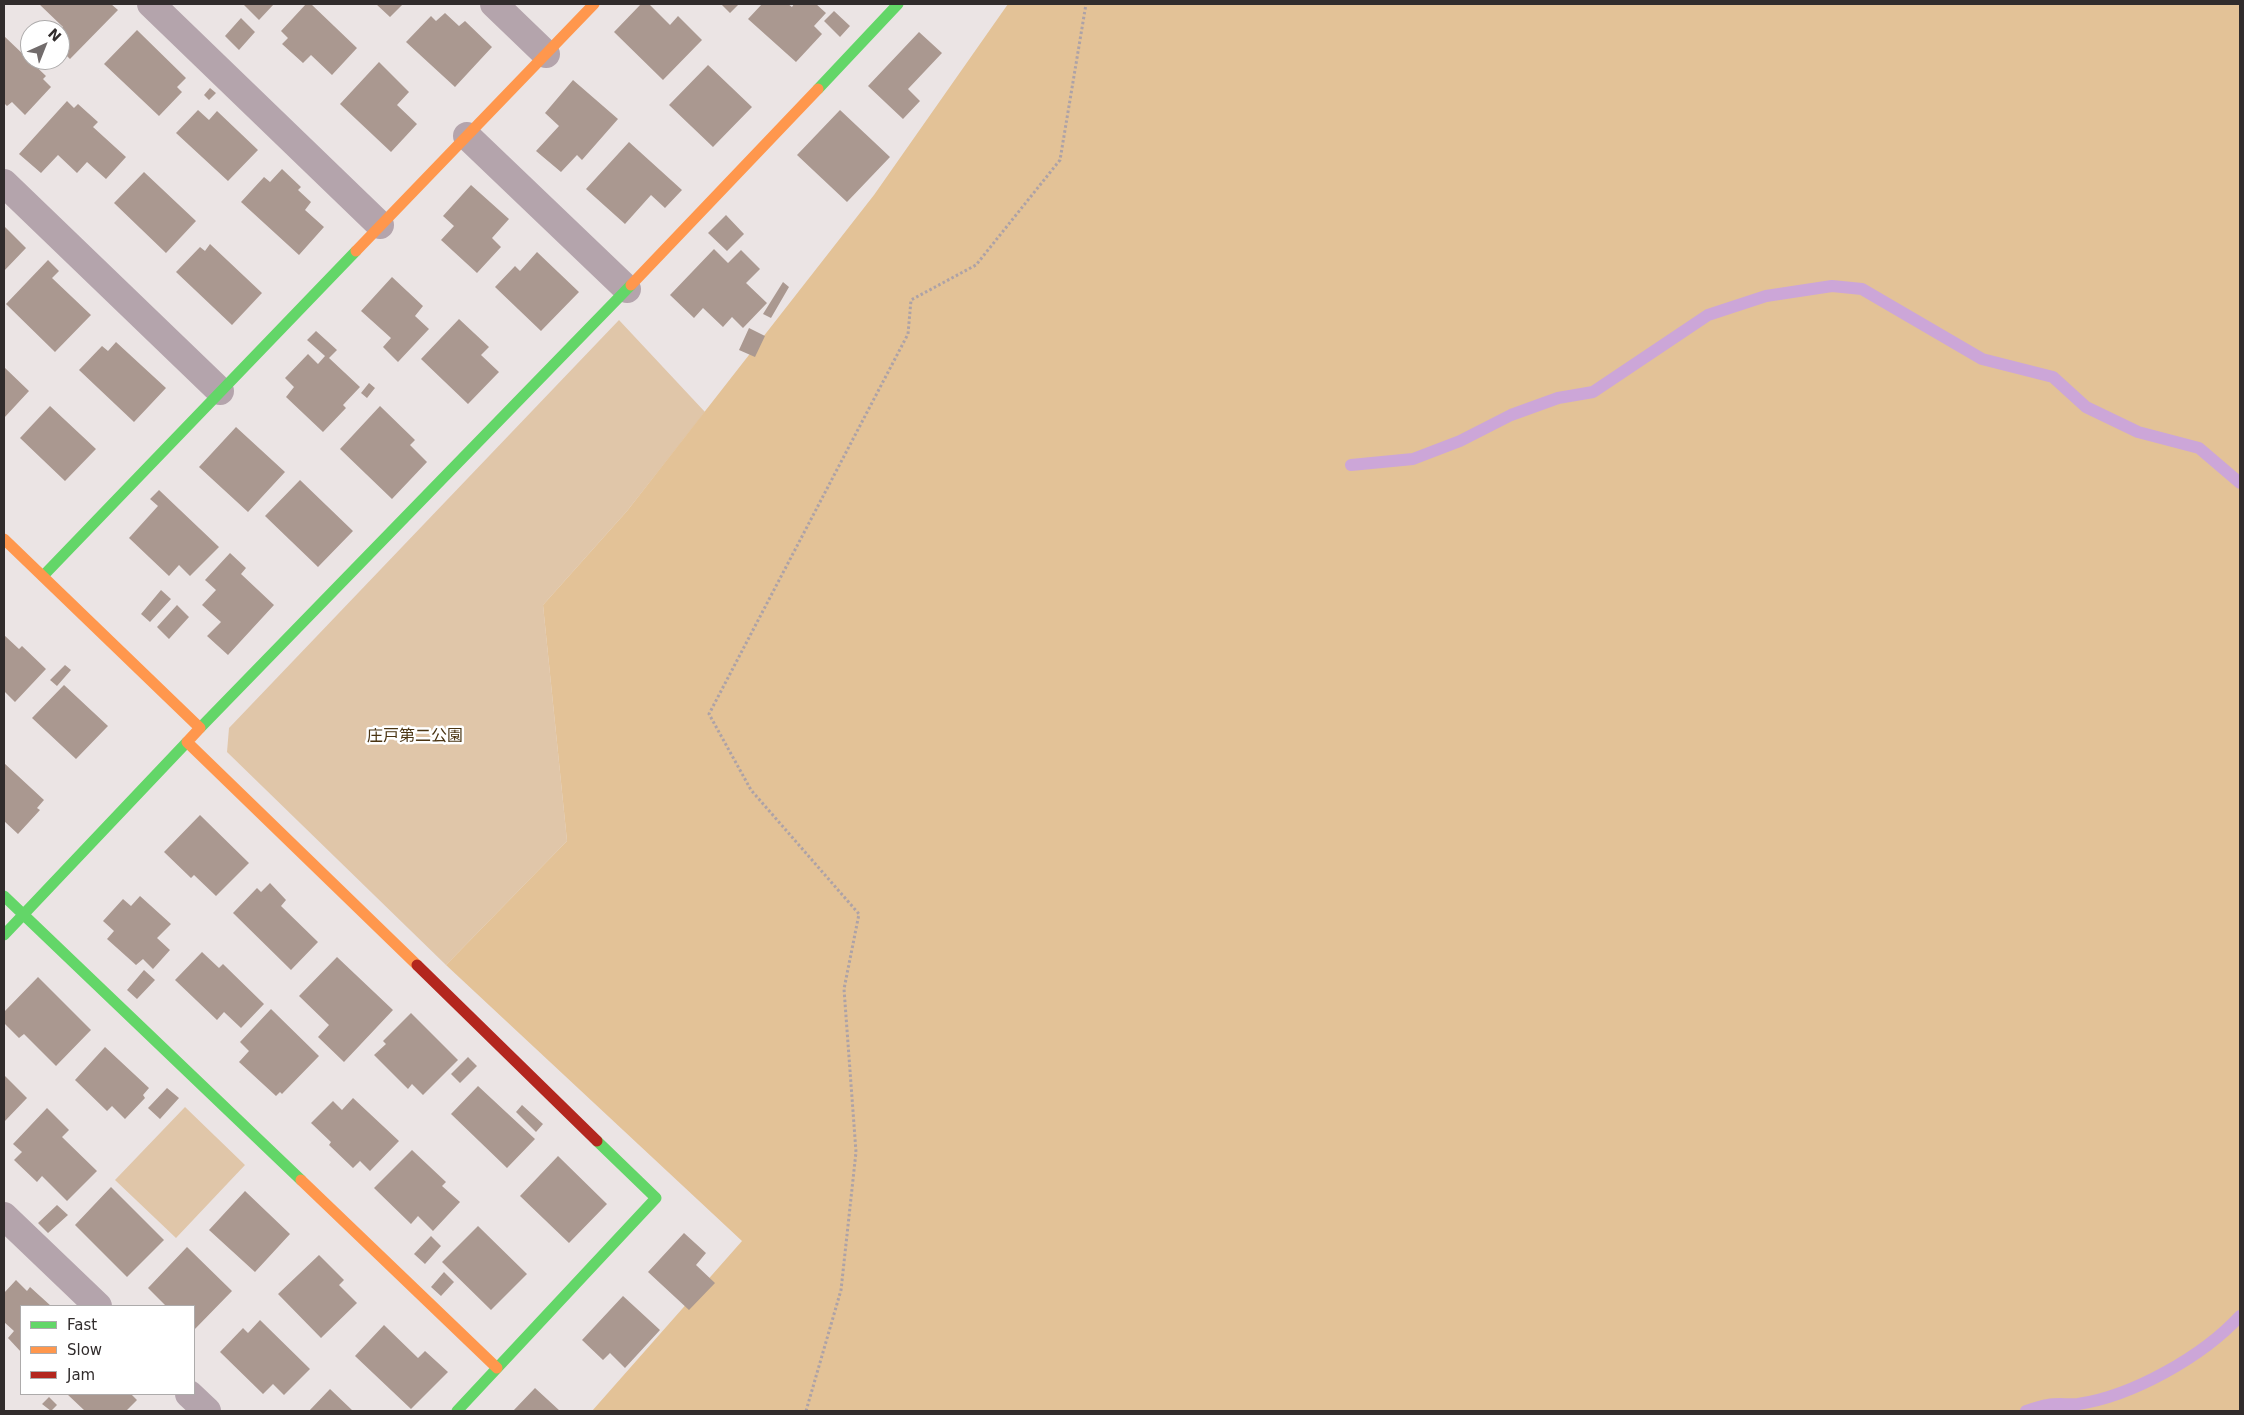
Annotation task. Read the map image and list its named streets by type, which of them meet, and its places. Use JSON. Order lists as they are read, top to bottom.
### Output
{
  "parks": ["庄戸第二公園"],
  "legend": ["Fast", "Slow", "Jam"],
  "north": "top right"
}
